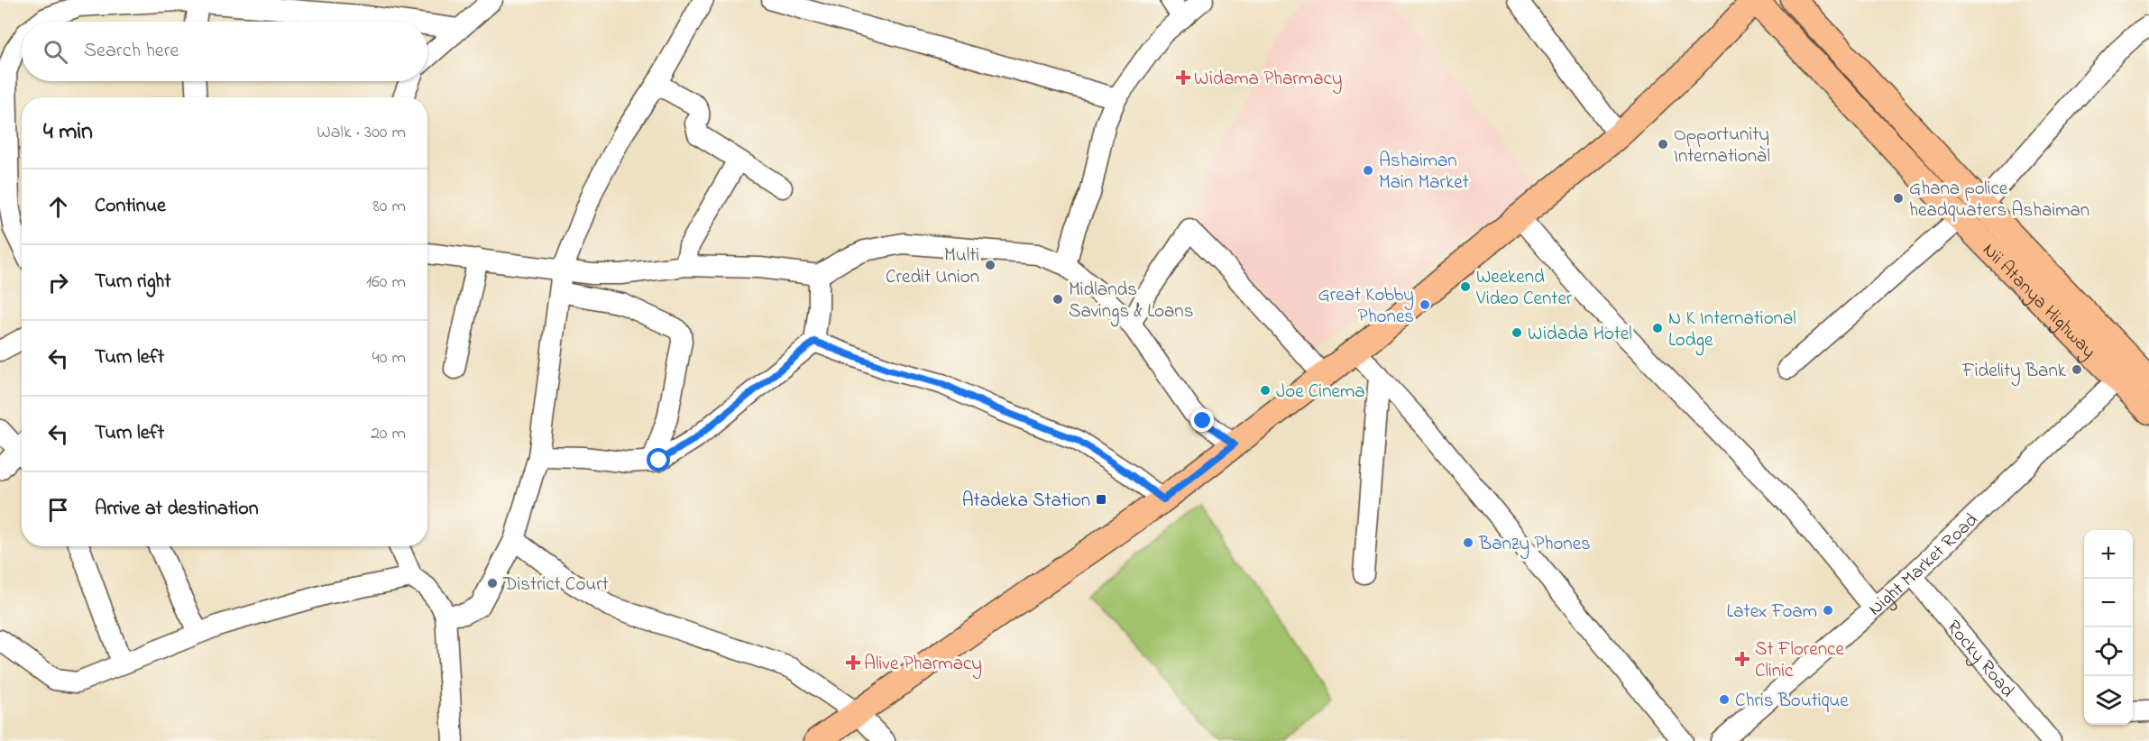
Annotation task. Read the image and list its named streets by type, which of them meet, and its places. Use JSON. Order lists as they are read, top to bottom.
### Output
{
  "streets": {
    "main road": ["Nii Atanya Highway"],
    "street": ["Night Market Road", "Rocky Road"]
  },
  "crossings": [
    ["Nii Atanya Highway", "Night Market Road"],
    ["Night Market Road", "Rocky Road"]
  ],
  "places": {
    "health": ["Widama Pharmacy", "St Florence Clinic", "Alive Pharmacy"],
    "other": [
      "Opportunity International",
      "Ashaiman Main Market",
      "Ghana police headquaters Ashaiman",
      "Multi Credit Union",
      "Weekend Video Center",
      "Midlands Savings & Loans",
      "Great Kobby Phones",
      "N K International Lodge",
      "Widada Hotel",
      "Fidelity Bank",
      "Joe Cinema",
      "Banzy Phones",
      "District Court",
      "Latex Foam",
      "Chris Boutique"
    ],
    "transit": ["Atadeka Station"]
  },
  "page": {
    "search": "Search here",
    "heading": ["4 min", "Walk · 300 m"],
    "list": [
      ["Continue", "80 m"],
      ["Turn right", "160 m"],
      ["Turn left", "40 m"],
      ["Turn left", "20 m"],
      "Arrive at destination"
    ],
    "map_buttons": ["+", "−"]
  }
}
